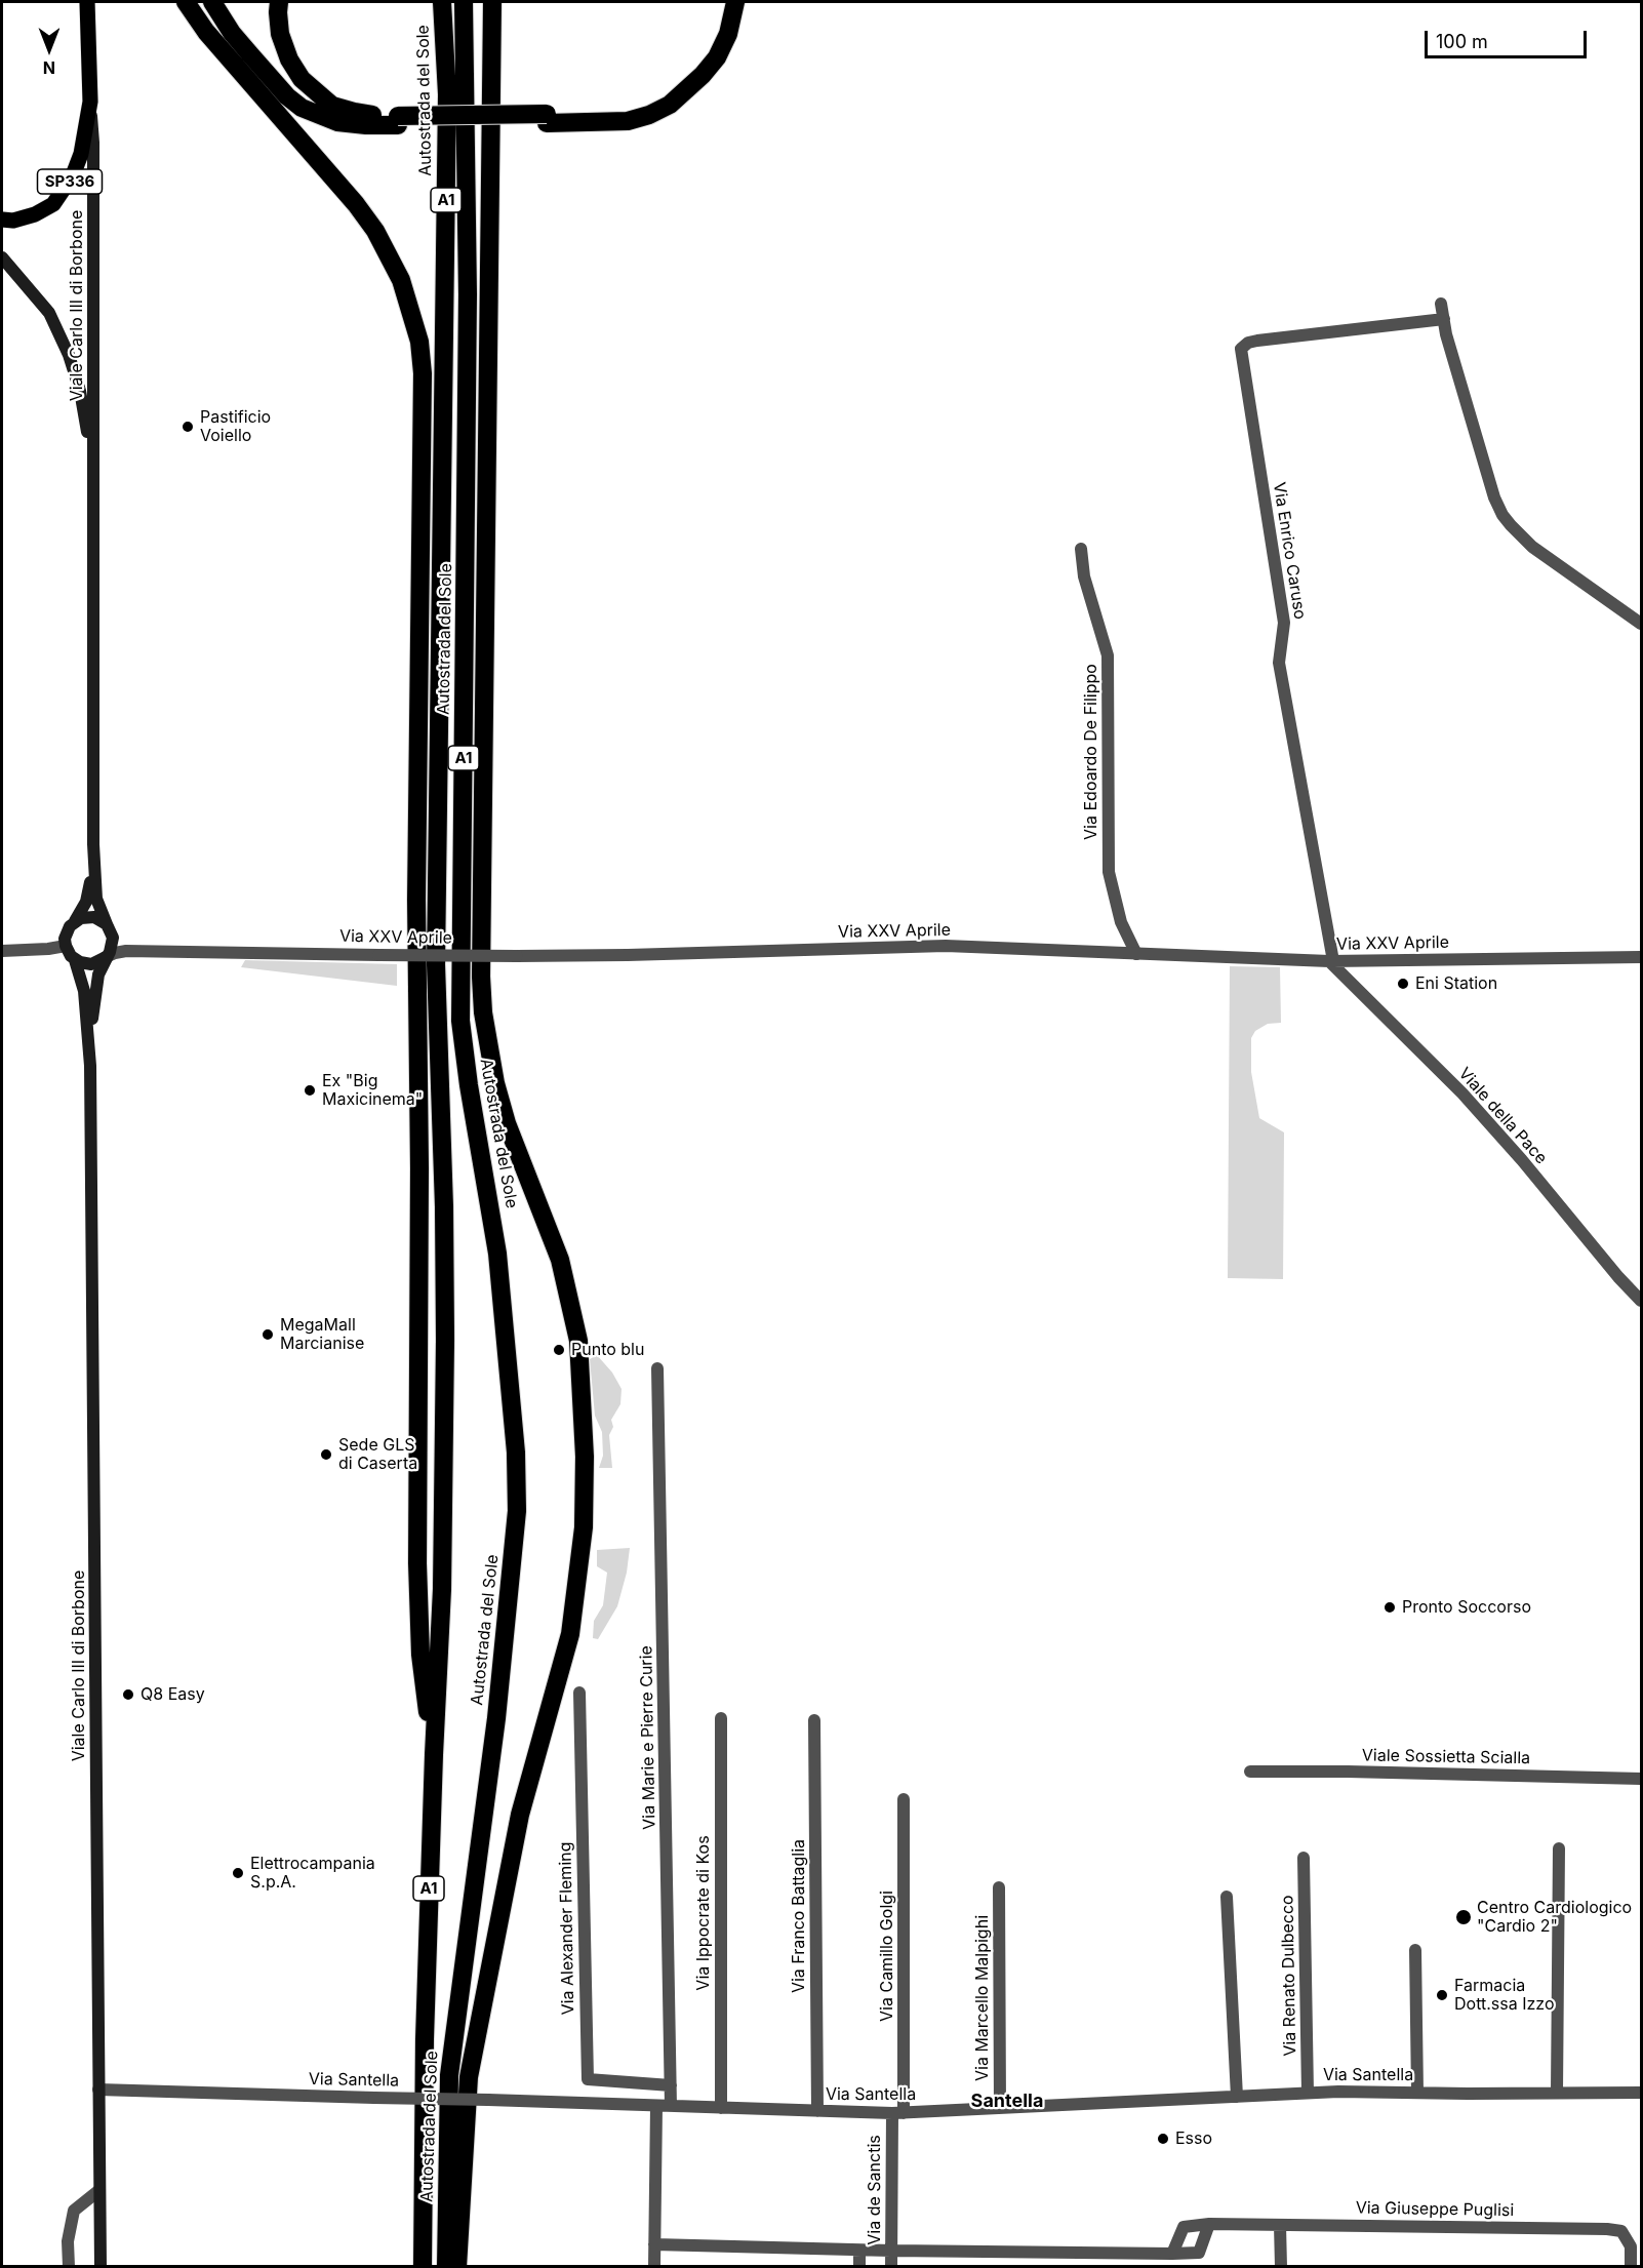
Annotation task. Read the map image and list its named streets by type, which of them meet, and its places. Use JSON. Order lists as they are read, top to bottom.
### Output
{
  "streets": {
    "highway": ["Autostrada del Sole", "A1"],
    "main road": ["SP336", "Viale Carlo III di Borbone"],
    "street": [
      "Via Enrico Caruso",
      "Via Edoardo De Filippo",
      "Via XXV Aprile",
      "Viale della Pace",
      "Via Marie e Pierre Curie",
      "Viale Sossietta Scialla",
      "Via Ippocrate di Kos",
      "Via Franco Battaglia",
      "Via Alexander Fleming",
      "Via Camillo Golgi",
      "Via Renato Dulbecco",
      "Via Marcello Malpighi",
      "Via Santella",
      "Via de Sanctis",
      "Via Giuseppe Puglisi"
    ]
  },
  "crossings": [
    ["SP336", "Viale Carlo III di Borbone"],
    ["Viale Carlo III di Borbone", "Via XXV Aprile"],
    ["Viale Carlo III di Borbone", "Via Santella"],
    ["Via Enrico Caruso", "Via XXV Aprile"],
    ["Via Enrico Caruso", "Viale della Pace"],
    ["Via Edoardo De Filippo", "Via XXV Aprile"],
    ["Via XXV Aprile", "Viale della Pace"],
    ["Via Marie e Pierre Curie", "Via Alexander Fleming"],
    ["Via Marie e Pierre Curie", "Via Santella"],
    ["Via Ippocrate di Kos", "Via Santella"],
    ["Via Franco Battaglia", "Via Santella"],
    ["Via Camillo Golgi", "Via Santella"],
    ["Via Camillo Golgi", "Via de Sanctis"],
    ["Via Renato Dulbecco", "Via Santella"],
    ["Via Marcello Malpighi", "Via Santella"],
    ["Via Santella", "Via de Sanctis"]
  ],
  "districts": ["Santella"],
  "places": [
    "Pastificio Voiello",
    "Eni Station",
    "Ex \"Big Maxicinema\"",
    "MegaMall Marcianise",
    "Punto blu",
    "Sede GLS di Caserta",
    "Pronto Soccorso",
    "Q8 Easy",
    "Elettrocampania S.p.A.",
    "Centro Cardiologico \"Cardio 2\"",
    "Farmacia Dott.ssa Izzo",
    "Esso"
  ],
  "scale_bar": "100 m",
  "north": "bottom"
}
